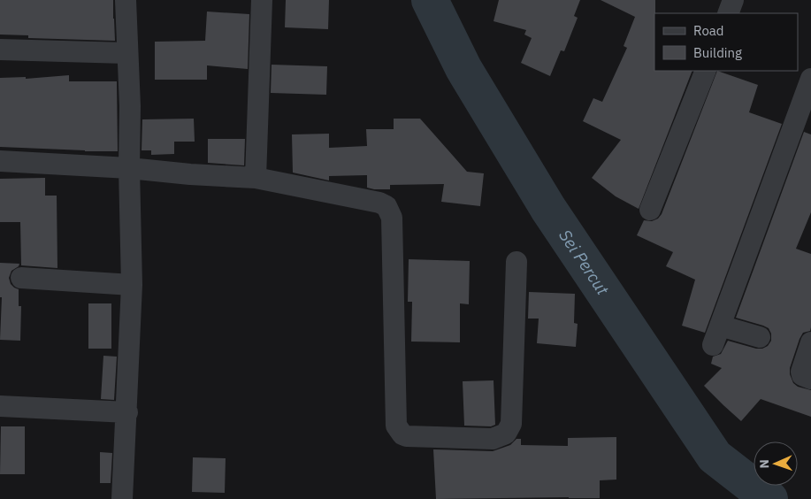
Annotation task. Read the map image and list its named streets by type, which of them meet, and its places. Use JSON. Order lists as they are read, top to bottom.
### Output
{
  "water": ["Sei Percut"],
  "legend": ["Road", "Building"],
  "north": "left"
}
